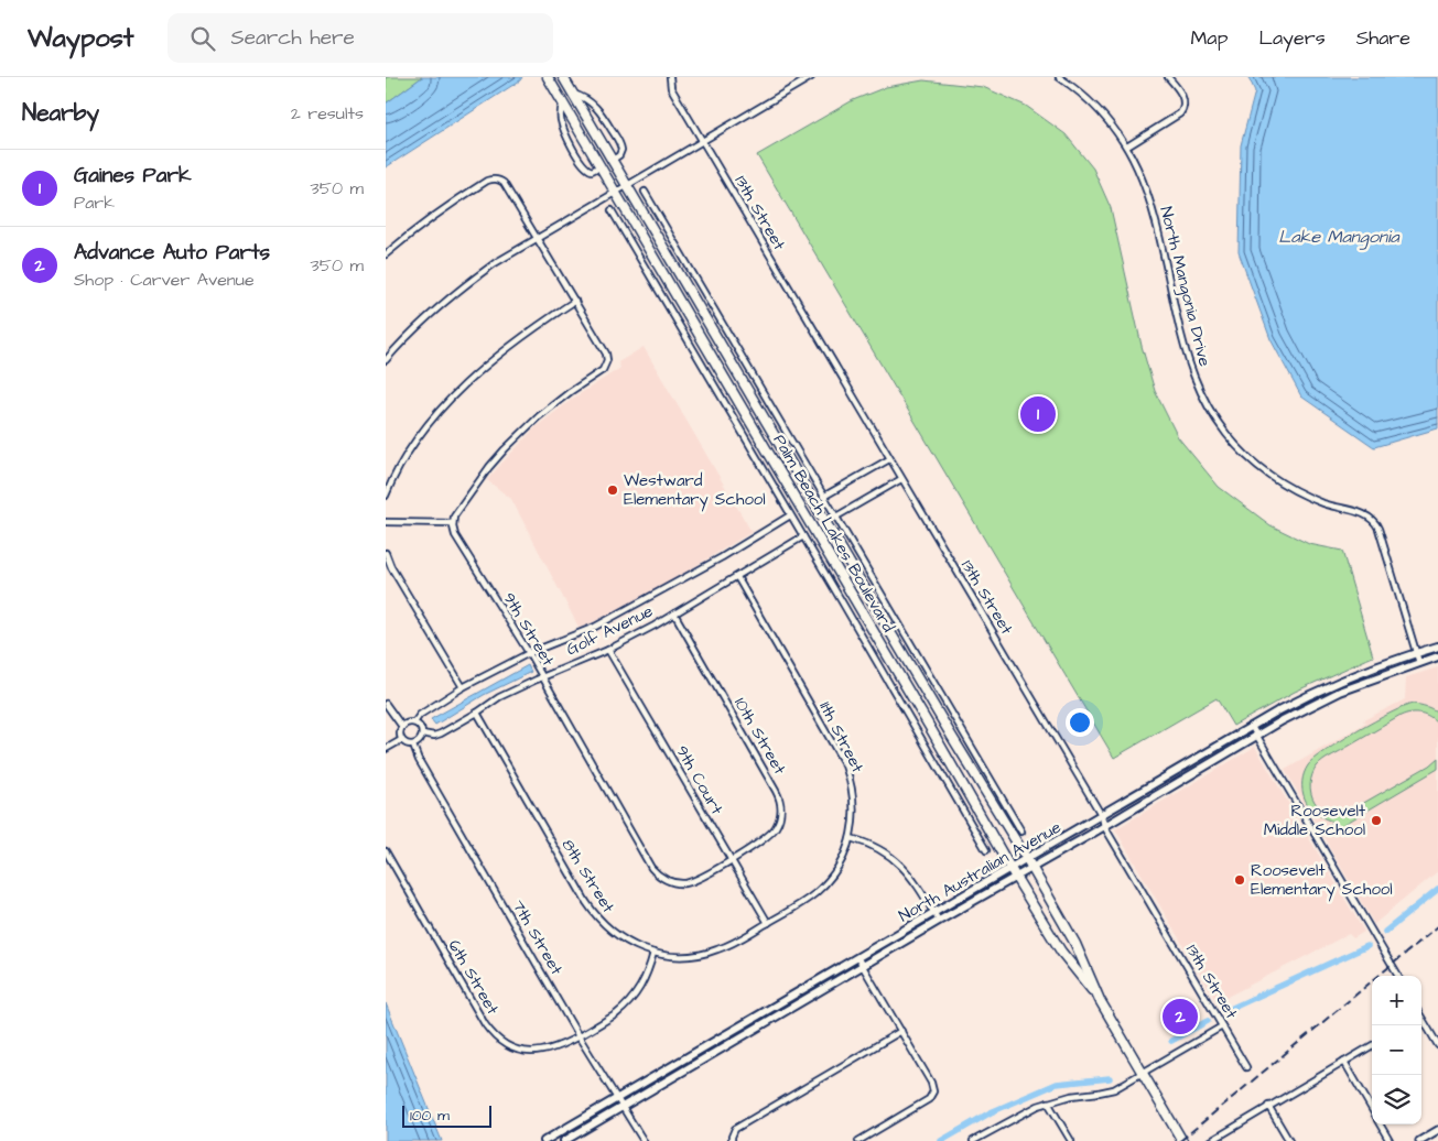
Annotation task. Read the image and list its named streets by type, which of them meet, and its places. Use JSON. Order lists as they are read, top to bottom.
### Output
{
  "streets": {
    "main road": ["Palm Beach Lakes Boulevard", "North Australian Avenue"],
    "street": [
      "13th Street",
      "North Mangonia Drive",
      "9th Street",
      "Golf Avenue",
      "10th Street",
      "11th Street",
      "9th Court",
      "8th Street",
      "7th Street",
      "6th Street"
    ]
  },
  "crossings": [
    ["13th Street", "North Australian Avenue"],
    ["North Mangonia Drive", "North Australian Avenue"],
    ["Palm Beach Lakes Boulevard", "North Australian Avenue"],
    ["9th Street", "Golf Avenue"],
    ["9th Street", "10th Street"],
    ["9th Street", "9th Court"],
    ["Golf Avenue", "10th Street"],
    ["Golf Avenue", "11th Street"],
    ["Golf Avenue", "9th Court"],
    ["Golf Avenue", "8th Street"],
    ["Golf Avenue", "7th Street"],
    ["10th Street", "9th Court"],
    ["11th Street", "9th Court"],
    ["11th Street", "8th Street"],
    ["9th Court", "8th Street"],
    ["North Australian Avenue", "7th Street"],
    ["8th Street", "6th Street"],
    ["7th Street", "6th Street"]
  ],
  "water": ["Lake Mangonia"],
  "places": ["Westward Elementary School", "Roosevelt Middle School", "Roosevelt Elementary School"],
  "scale_bar": "100 m",
  "page": {
    "header": "Waypost",
    "search": "Search here",
    "nav": ["Map", "Layers", "Share"],
    "heading": ["Nearby", "2 results"],
    "list": [
      {
        "mark": "1",
        "name": "Gaines Park",
        "note": "Park",
        "value": "350 m"
      },
      {
        "mark": "2",
        "name": "Advance Auto Parts",
        "note": "Shop · Carver Avenue",
        "value": "350 m"
      }
    ],
    "pins": ["1", "2"],
    "map_buttons": ["+", "−"],
    "scale": "100 m"
  }
}
